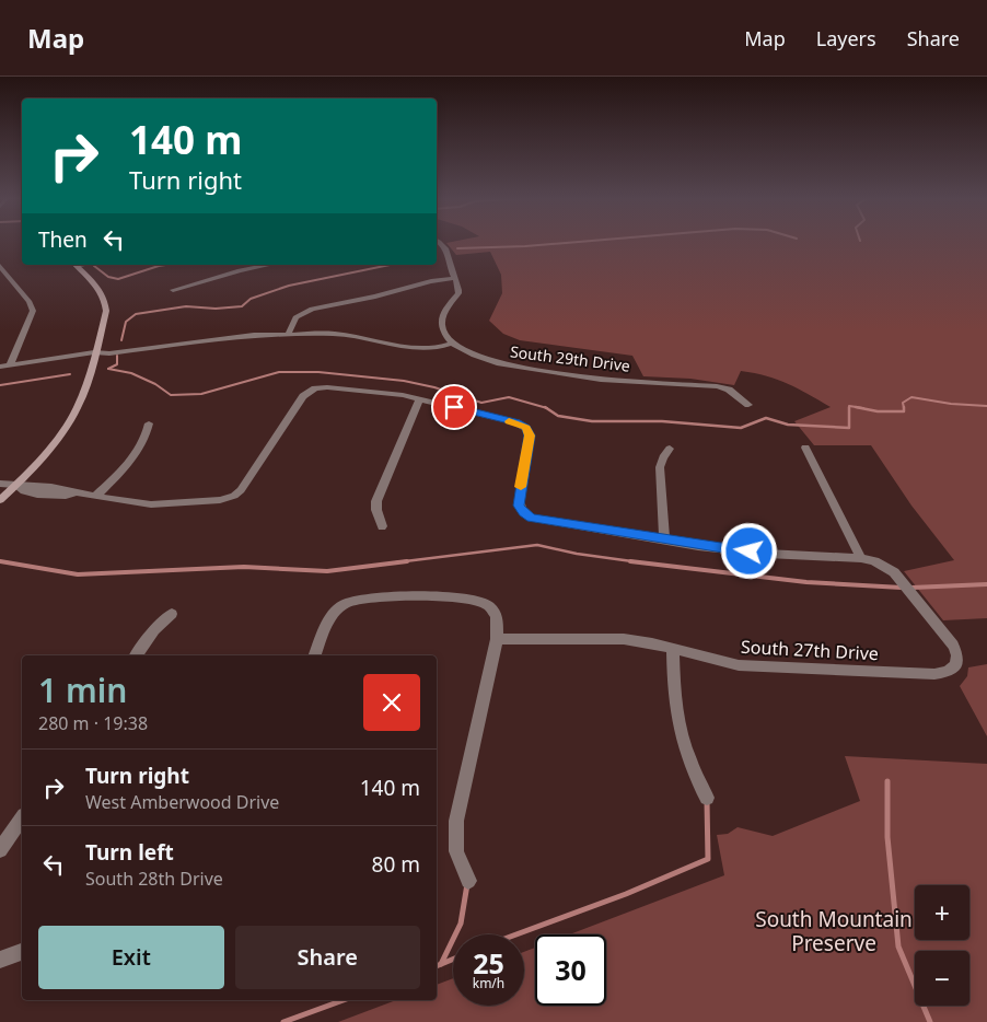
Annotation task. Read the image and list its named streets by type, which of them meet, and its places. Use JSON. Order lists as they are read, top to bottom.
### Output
{
  "streets": {
    "street": ["South 29th Drive", "South 27th Drive"]
  },
  "parks": ["South Mountain Preserve"],
  "page": {
    "header": "Map",
    "nav": ["Map", "Layers", "Share"],
    "turn": ["140 m", "Turn right"],
    "then": "Then",
    "heading": ["1 min", "280 m · 19:38"],
    "list": [
      {
        "name": "Turn right",
        "note": "West Amberwood Drive",
        "value": "140 m"
      },
      {
        "name": "Turn left",
        "note": "South 28th Drive",
        "value": "80 m"
      }
    ],
    "map_buttons": ["+", "−"],
    "buttons": ["Exit", "Share"],
    "speed": "25 km/h",
    "limit": "30"
  }
}
